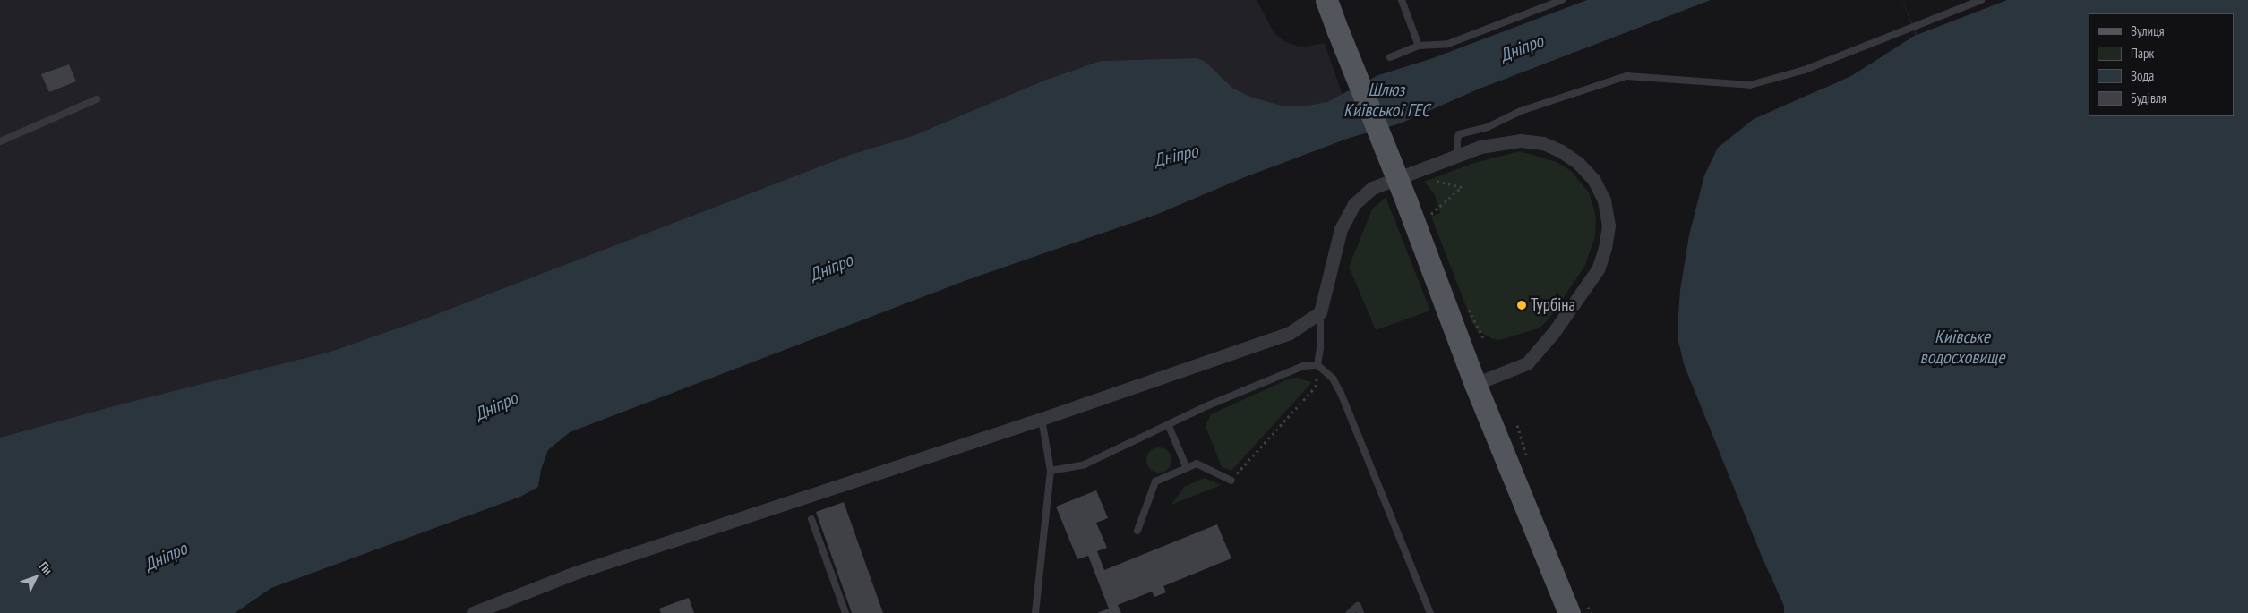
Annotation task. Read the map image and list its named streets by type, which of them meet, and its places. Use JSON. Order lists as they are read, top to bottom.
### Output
{
  "water": ["Дніпро", "Шлюз Київської ГЕС", "Київське водосховище"],
  "places": ["Турбіна"],
  "legend": [
    "Вулиця",
    "Парк",
    "Вода",
    "Будівля"
  ],
  "north": "top right"
}
